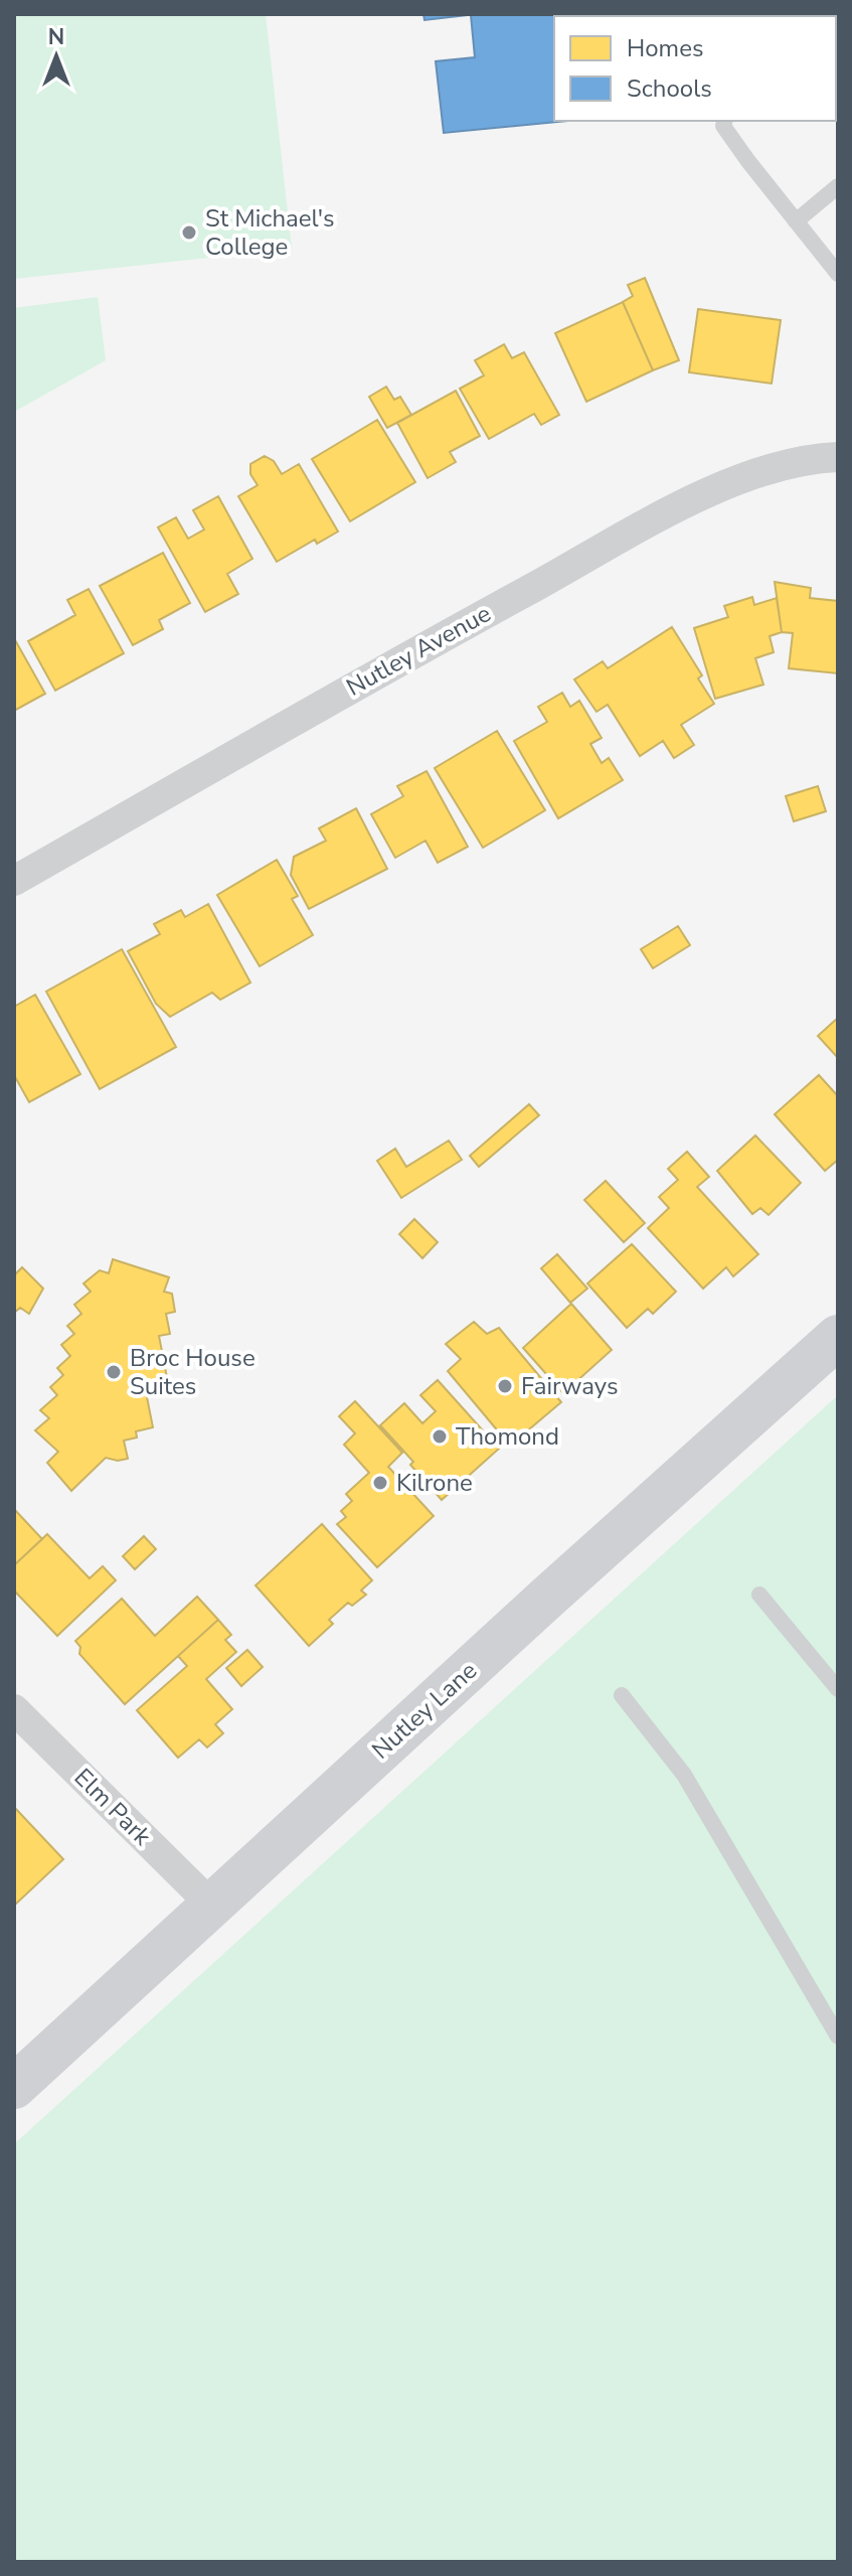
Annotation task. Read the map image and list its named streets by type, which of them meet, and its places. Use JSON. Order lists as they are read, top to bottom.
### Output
{
  "streets": {
    "street": ["Nutley Avenue", "Nutley Lane", "Elm Park"]
  },
  "crossings": [
    ["Nutley Lane", "Elm Park"]
  ],
  "places": [
    "St Michael's College",
    "Broc House Suites",
    "Fairways",
    "Thomond",
    "Kilrone"
  ],
  "legend": ["Homes", "Schools"],
  "north": "top"
}
